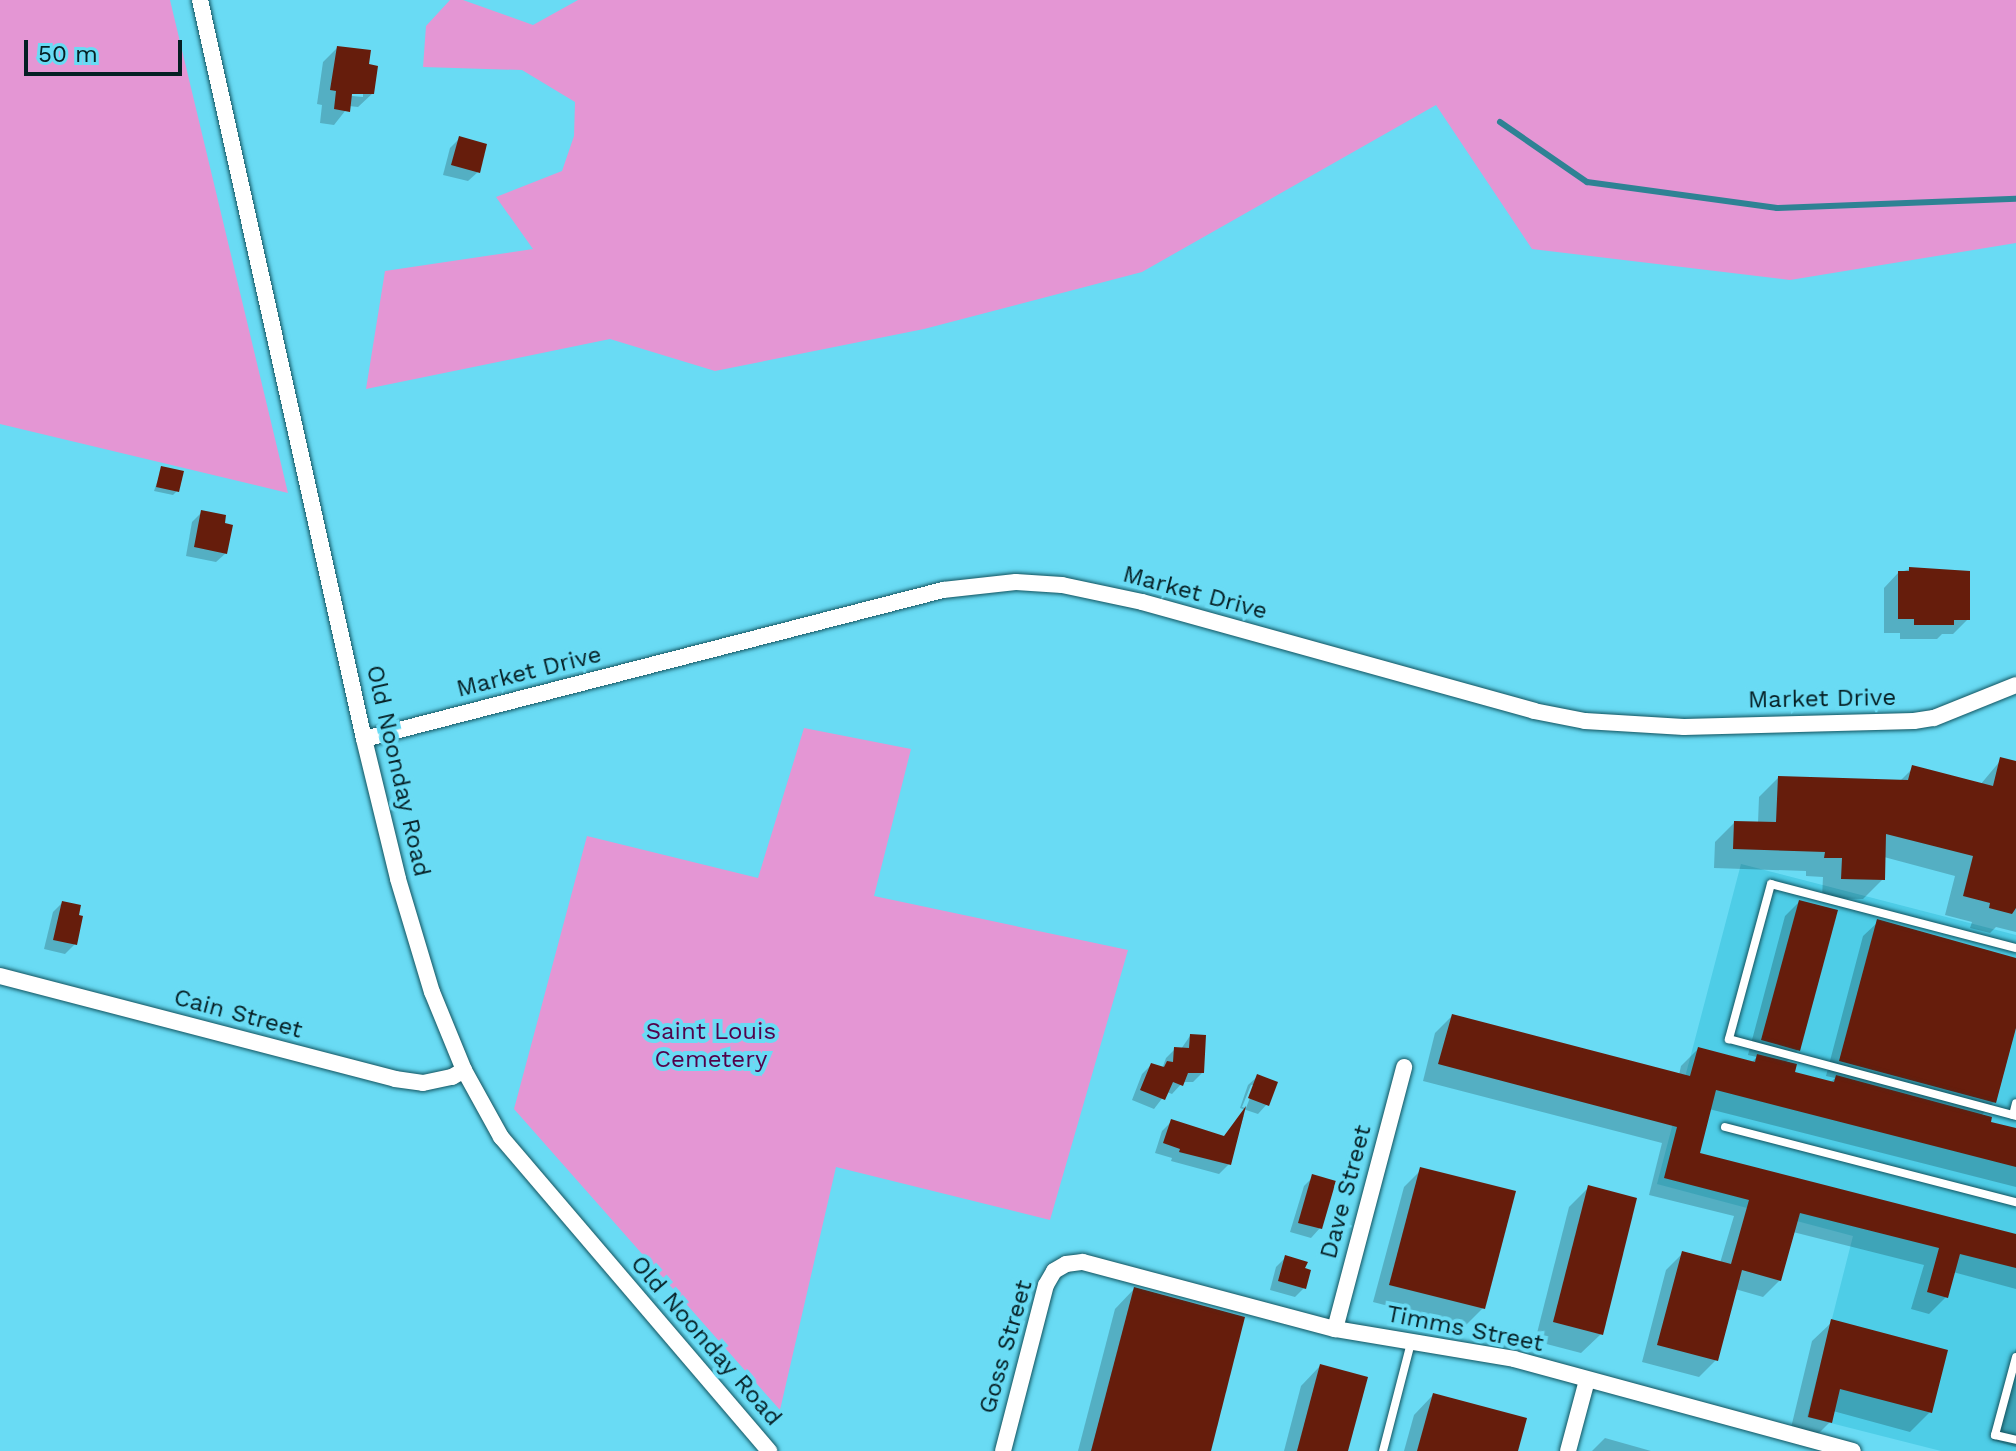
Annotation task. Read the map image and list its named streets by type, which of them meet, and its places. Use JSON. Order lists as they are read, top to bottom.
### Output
{
  "streets": {
    "street": [
      "Market Drive",
      "Old Noonday Road",
      "Cain Street",
      "Dave Street",
      "Timms Street",
      "Goss Street"
    ]
  },
  "crossings": [
    ["Market Drive", "Old Noonday Road"],
    ["Old Noonday Road", "Cain Street"],
    ["Dave Street", "Timms Street"],
    ["Timms Street", "Goss Street"]
  ],
  "parks": ["Saint Louis Cemetery"],
  "scale_bar": "50 m"
}
